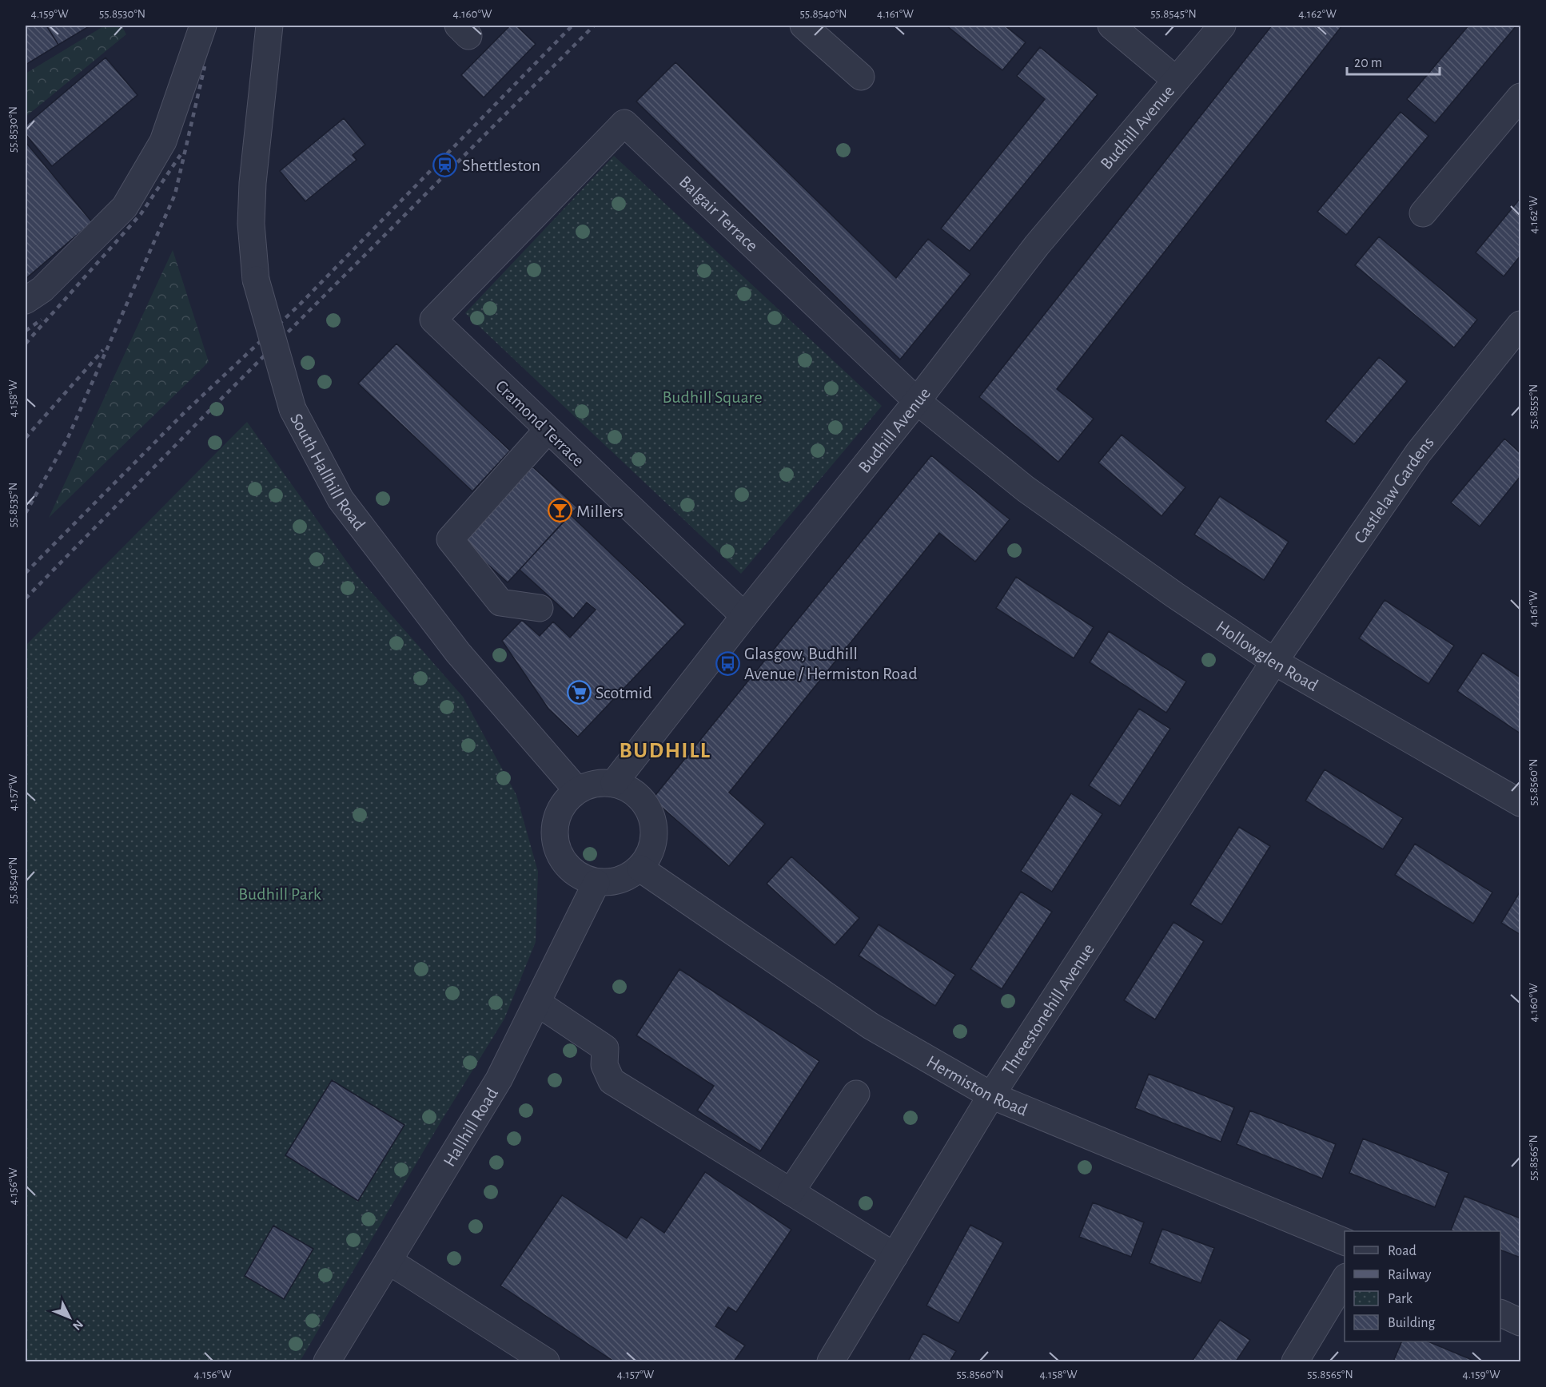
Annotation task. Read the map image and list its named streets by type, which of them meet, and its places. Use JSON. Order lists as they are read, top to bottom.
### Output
{
  "streets": {
    "street": [
      "Budhill Avenue",
      "Balgair Terrace",
      "Cramond Terrace",
      "South Hallhill Road",
      "Castlelaw Gardens",
      "Hollowglen Road",
      "Threestonehill Avenue",
      "Hermiston Road",
      "Hallhill Road"
    ]
  },
  "crossings": [
    ["Budhill Avenue", "Balgair Terrace"],
    ["Budhill Avenue", "Cramond Terrace"],
    ["Budhill Avenue", "South Hallhill Road"],
    ["Budhill Avenue", "Hollowglen Road"],
    ["Budhill Avenue", "Hermiston Road"],
    ["Budhill Avenue", "Hallhill Road"],
    ["Balgair Terrace", "Cramond Terrace"],
    ["Balgair Terrace", "Hollowglen Road"],
    ["South Hallhill Road", "Hermiston Road"],
    ["South Hallhill Road", "Hallhill Road"],
    ["Castlelaw Gardens", "Hollowglen Road"],
    ["Castlelaw Gardens", "Threestonehill Avenue"],
    ["Hollowglen Road", "Threestonehill Avenue"],
    ["Threestonehill Avenue", "Hermiston Road"],
    ["Hermiston Road", "Hallhill Road"]
  ],
  "districts": ["BUDHILL"],
  "parks": ["Budhill Square", "Budhill Park"],
  "places": {
    "station": ["Shettleston"],
    "bar": ["Millers"],
    "bus stop": ["Glasgow, Budhill Avenue / Hermiston Road"],
    "supermarket": ["Scotmid"]
  },
  "legend": [
    "Road",
    "Railway",
    "Park",
    "Building"
  ],
  "scale_bar": "20 m",
  "north": "bottom right",
  "coordinates": [
    "4.159°W",
    "55.8530°N",
    "4.160°W",
    "55.8540°N",
    "4.161°W",
    "55.8545°N",
    "4.162°W",
    "4.158°W",
    "55.8555°N",
    "55.8535°N",
    "55.8560°N",
    "4.157°W",
    "55.8565°N",
    "4.156°W"
  ]
}
